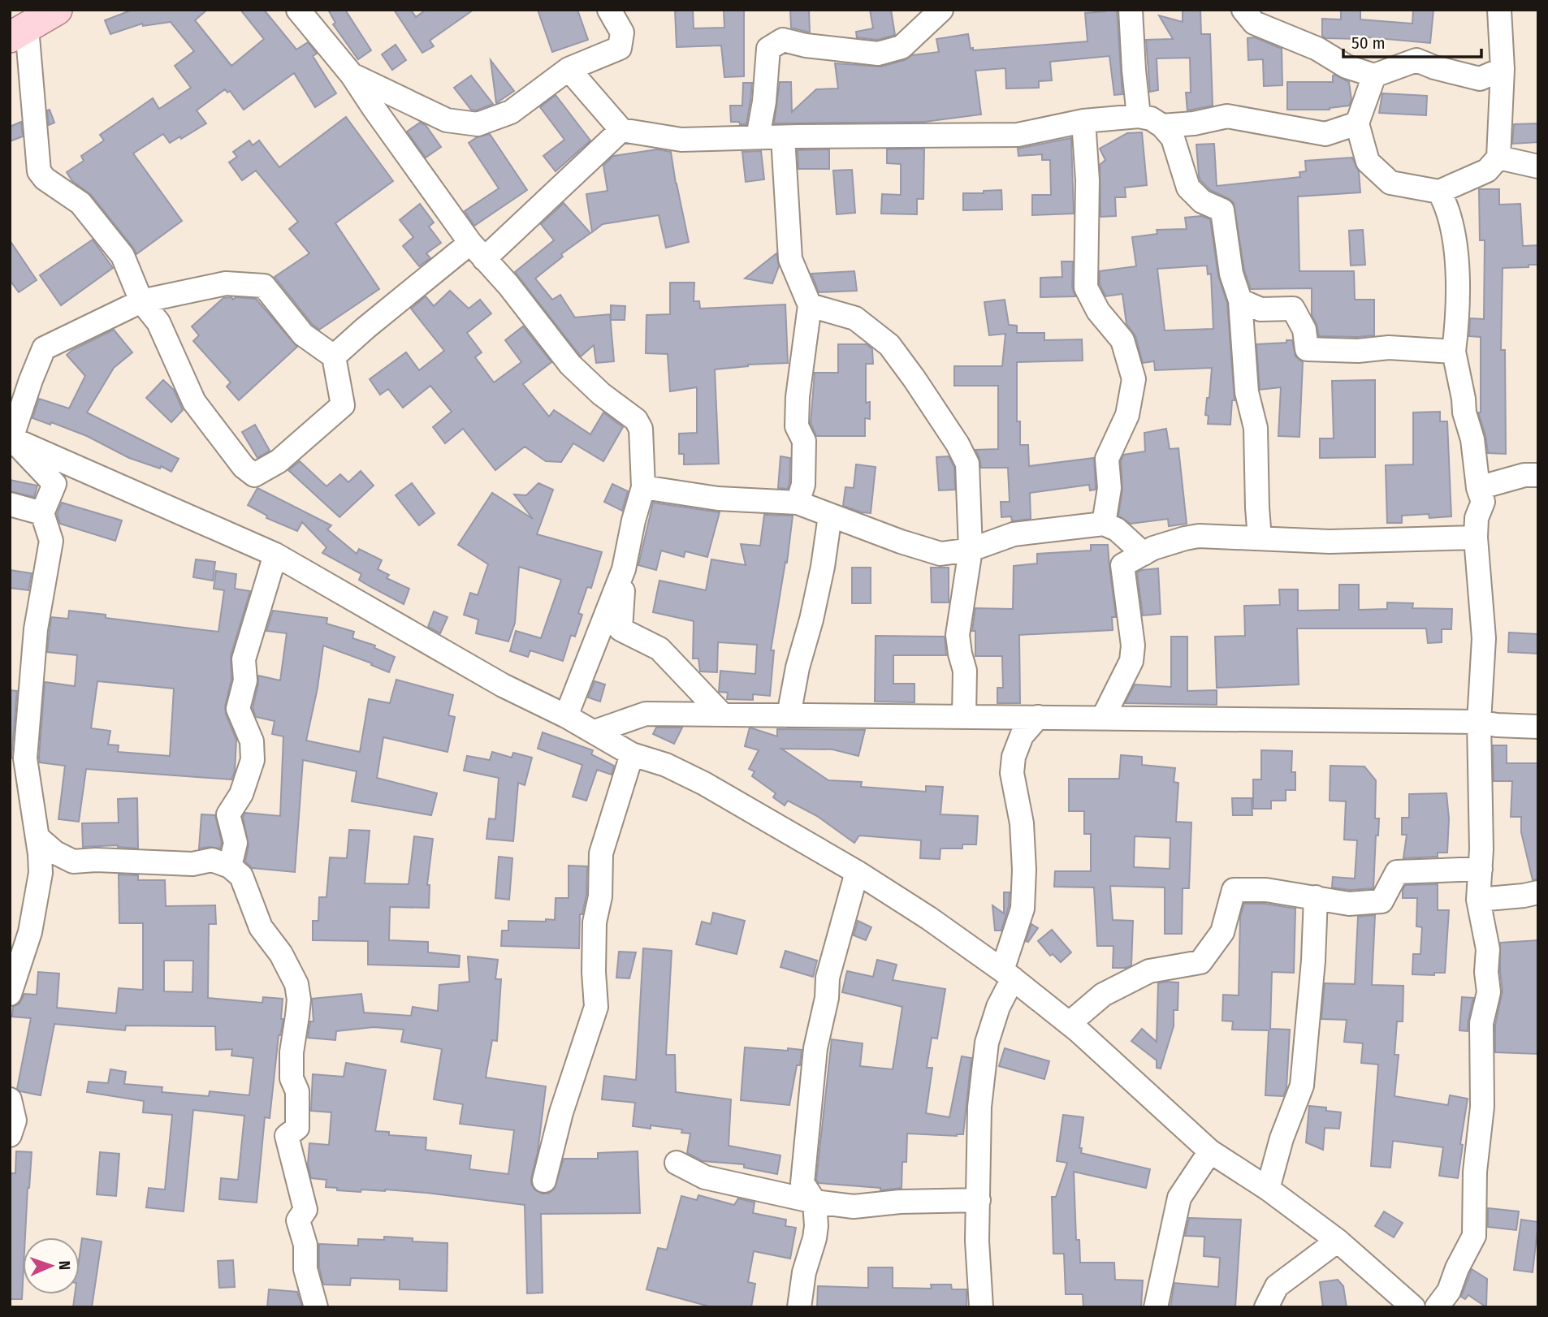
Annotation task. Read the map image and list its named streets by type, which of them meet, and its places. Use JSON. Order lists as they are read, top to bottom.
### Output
{
  "scale_bar": "50 m",
  "north": "right"
}
